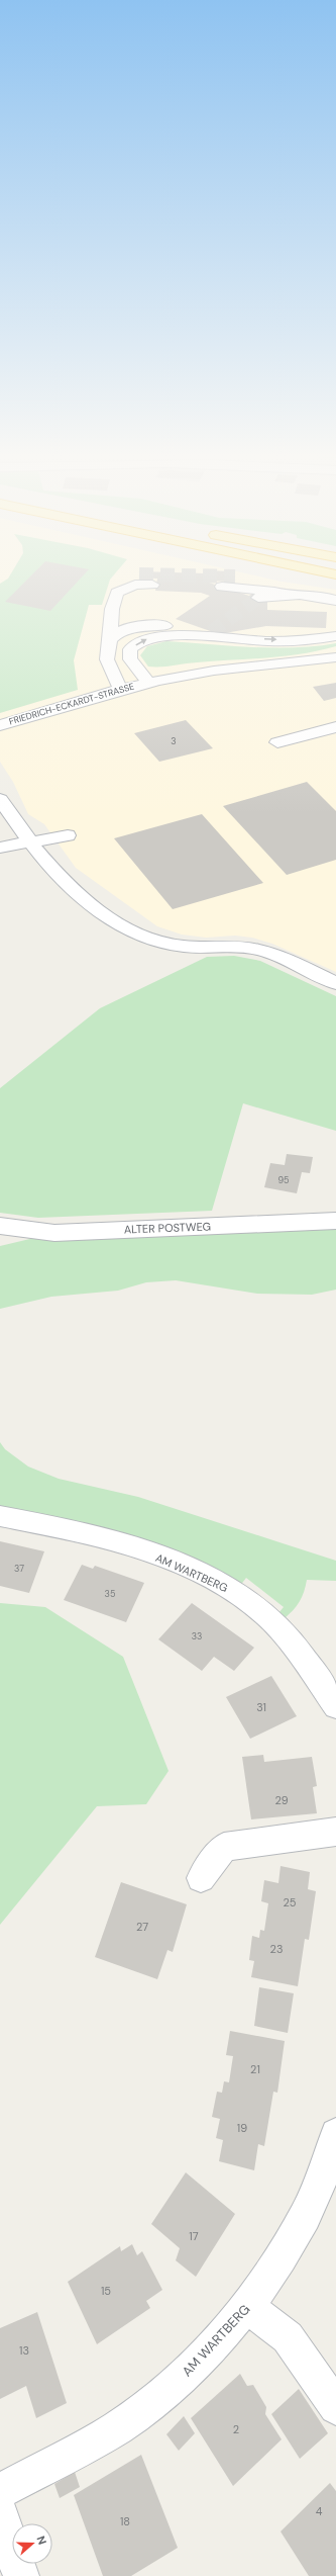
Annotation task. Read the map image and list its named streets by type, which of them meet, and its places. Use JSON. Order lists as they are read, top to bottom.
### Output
{
  "streets": {
    "street": ["FRIEDRICH-ECKARDT-STRASSE", "ALTER POSTWEG", "AM WARTBERG"]
  },
  "house_numbers": [
    "3",
    "95",
    "37",
    "35",
    "33",
    "31",
    "29",
    "25",
    "27",
    "23",
    "21",
    "19",
    "17",
    "15",
    "13",
    "2",
    "4",
    "18"
  ],
  "north": "right"
}
